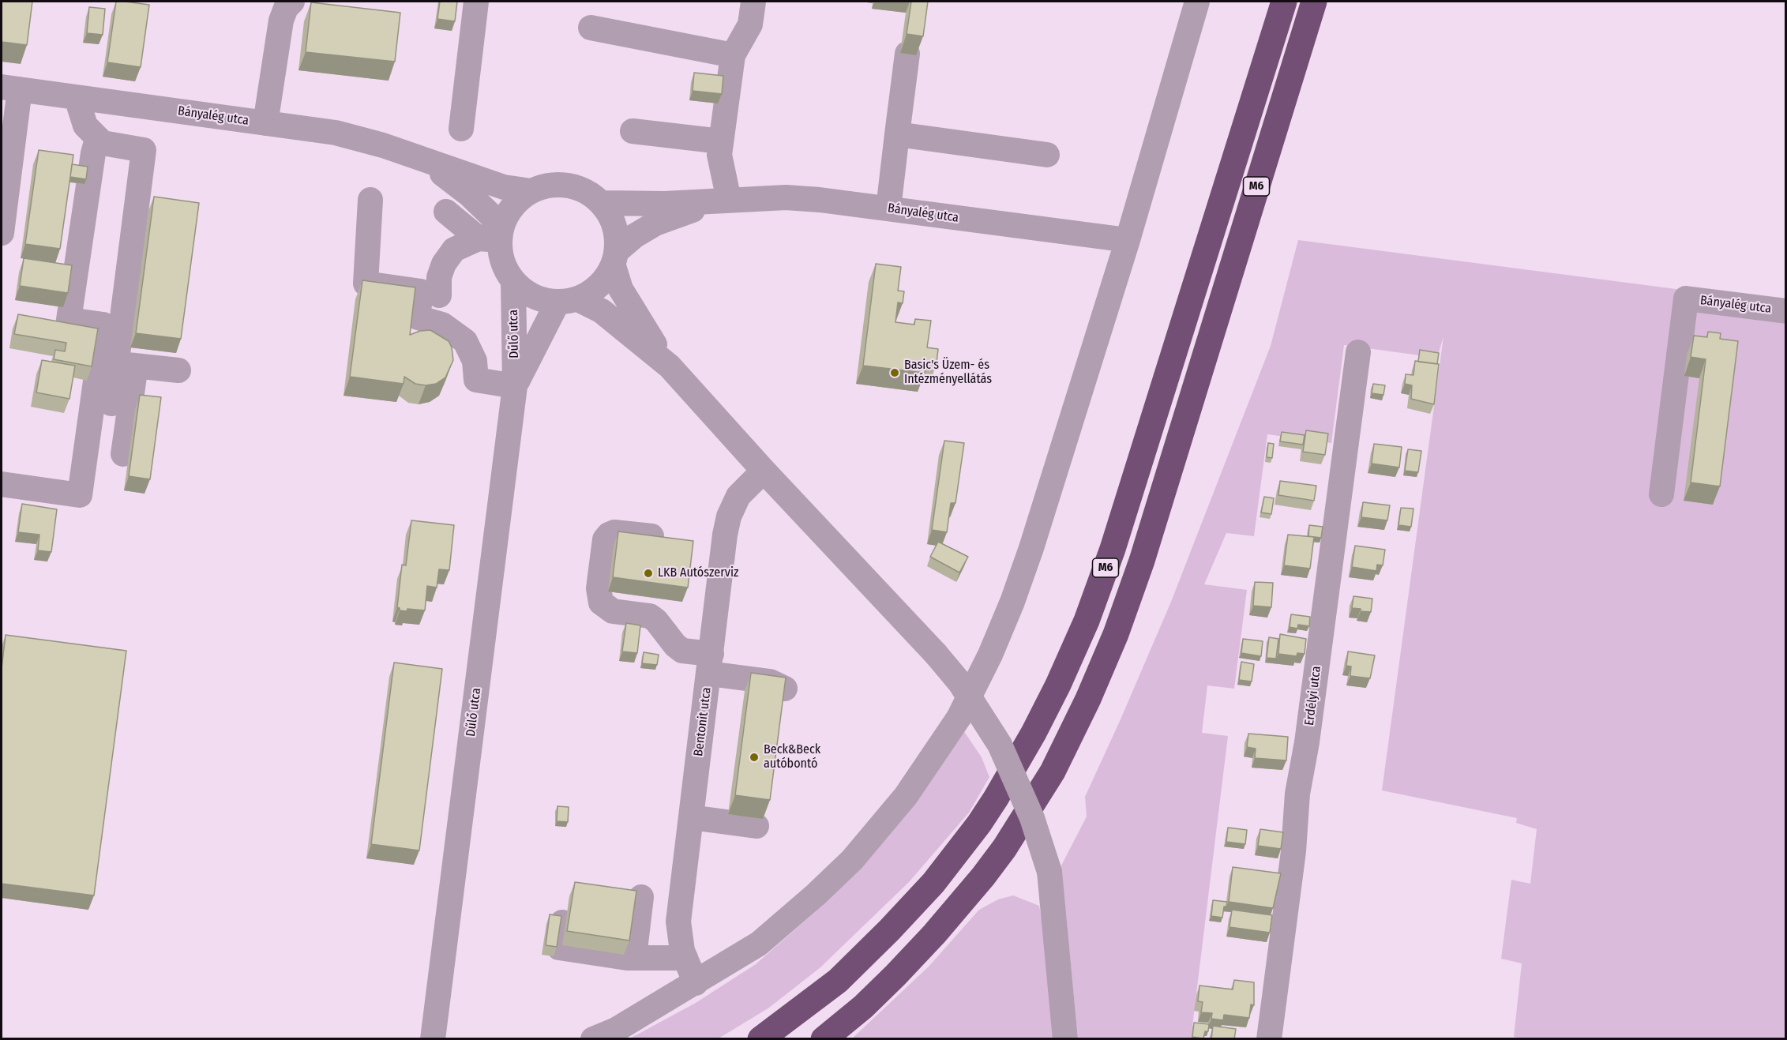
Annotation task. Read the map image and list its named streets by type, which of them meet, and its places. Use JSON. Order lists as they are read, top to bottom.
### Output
{
  "streets": {
    "highway": ["M6"],
    "street": [
      "Bányalég utca",
      "Dűlő utca",
      "Erdélyi utca",
      "Bentonit utca"
    ]
  },
  "crossings": [
    ["Bányalég utca", "Dűlő utca"]
  ],
  "places": ["Basic's Üzem- és Intézményellátás", "LKB Autószerviz", "Beck&Beck autóbontó"]
}
